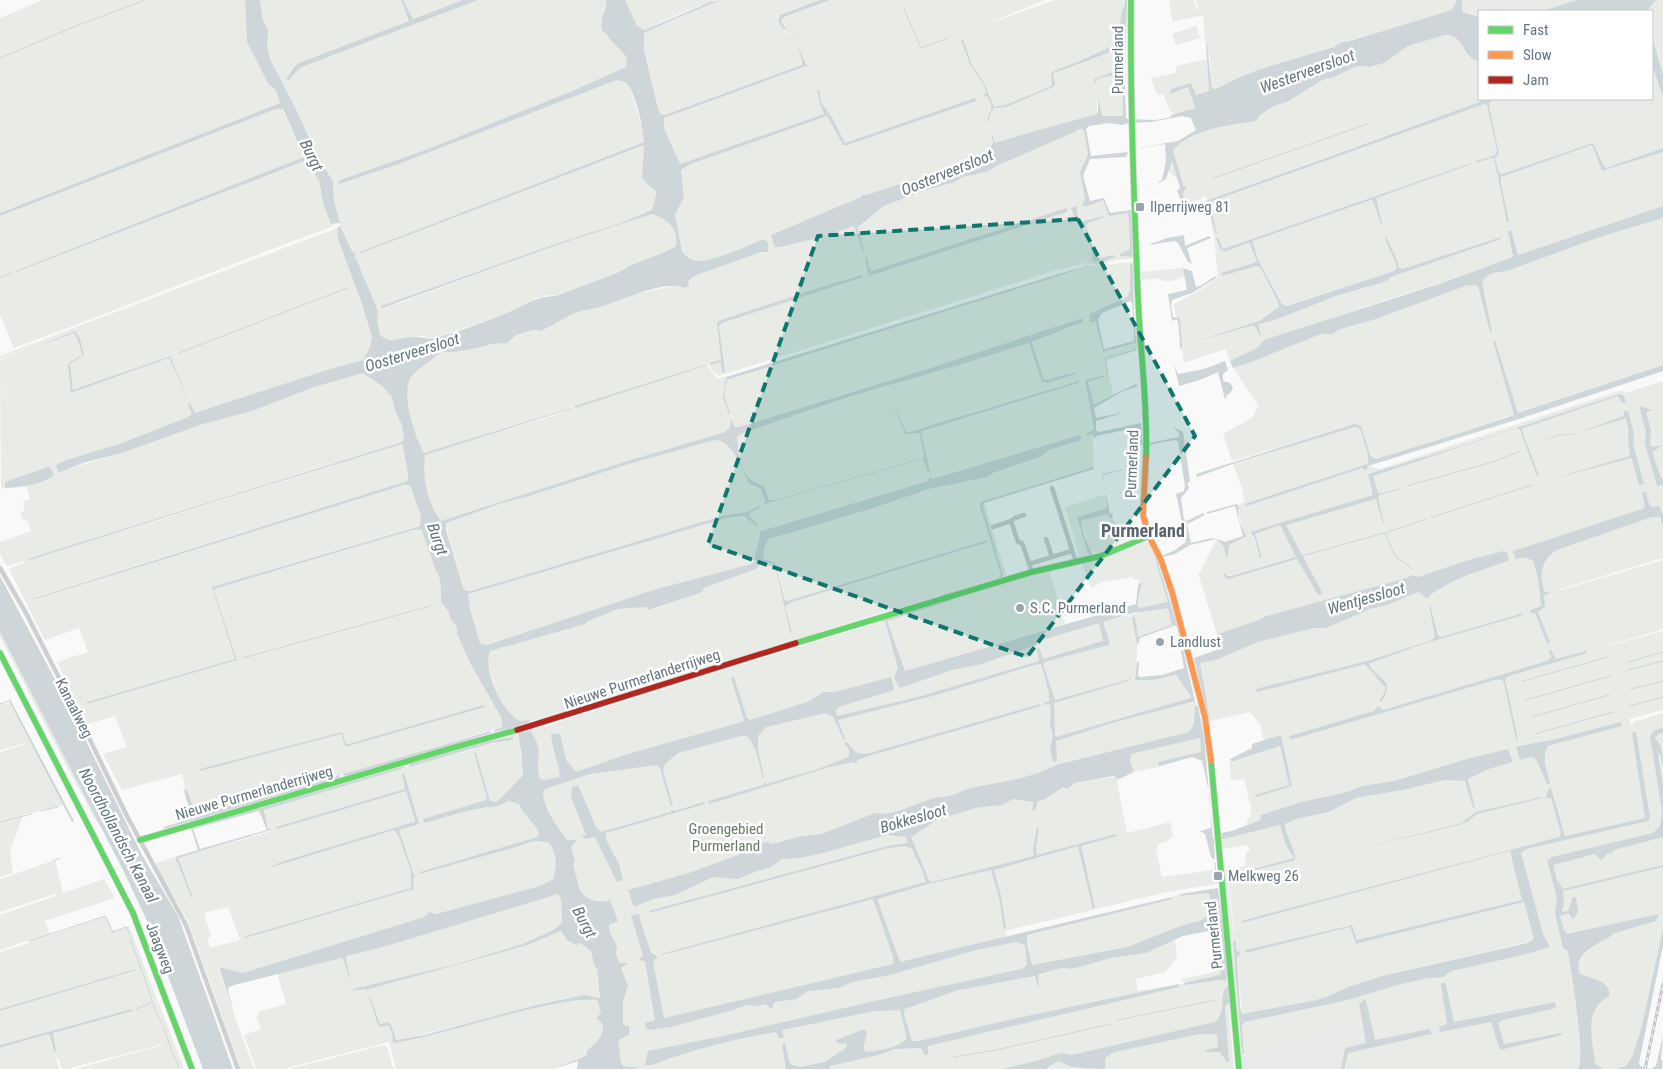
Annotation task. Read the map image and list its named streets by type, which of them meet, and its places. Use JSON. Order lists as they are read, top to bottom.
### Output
{
  "streets": {
    "street": [
      "Purmerland",
      "Nieuwe Purmerlanderrijweg",
      "Kanaalweg",
      "Jaagweg"
    ]
  },
  "crossings": [
    ["Purmerland", "Nieuwe Purmerlanderrijweg"],
    ["Nieuwe Purmerlanderrijweg", "Kanaalweg"]
  ],
  "districts": ["Purmerland"],
  "water": [
    "Westerveersloot",
    "Burgt",
    "Oosterveersloot",
    "Wentjessloot",
    "Bokkesloot",
    "Noordhollandsch Kanaal"
  ],
  "parks": ["Groengebied Purmerland"],
  "places": {
    "transit": ["Ilperrijweg 81", "Melkweg 26"],
    "other": ["S.C. Purmerland", "Landlust"]
  },
  "legend": ["Fast", "Slow", "Jam"]
}
